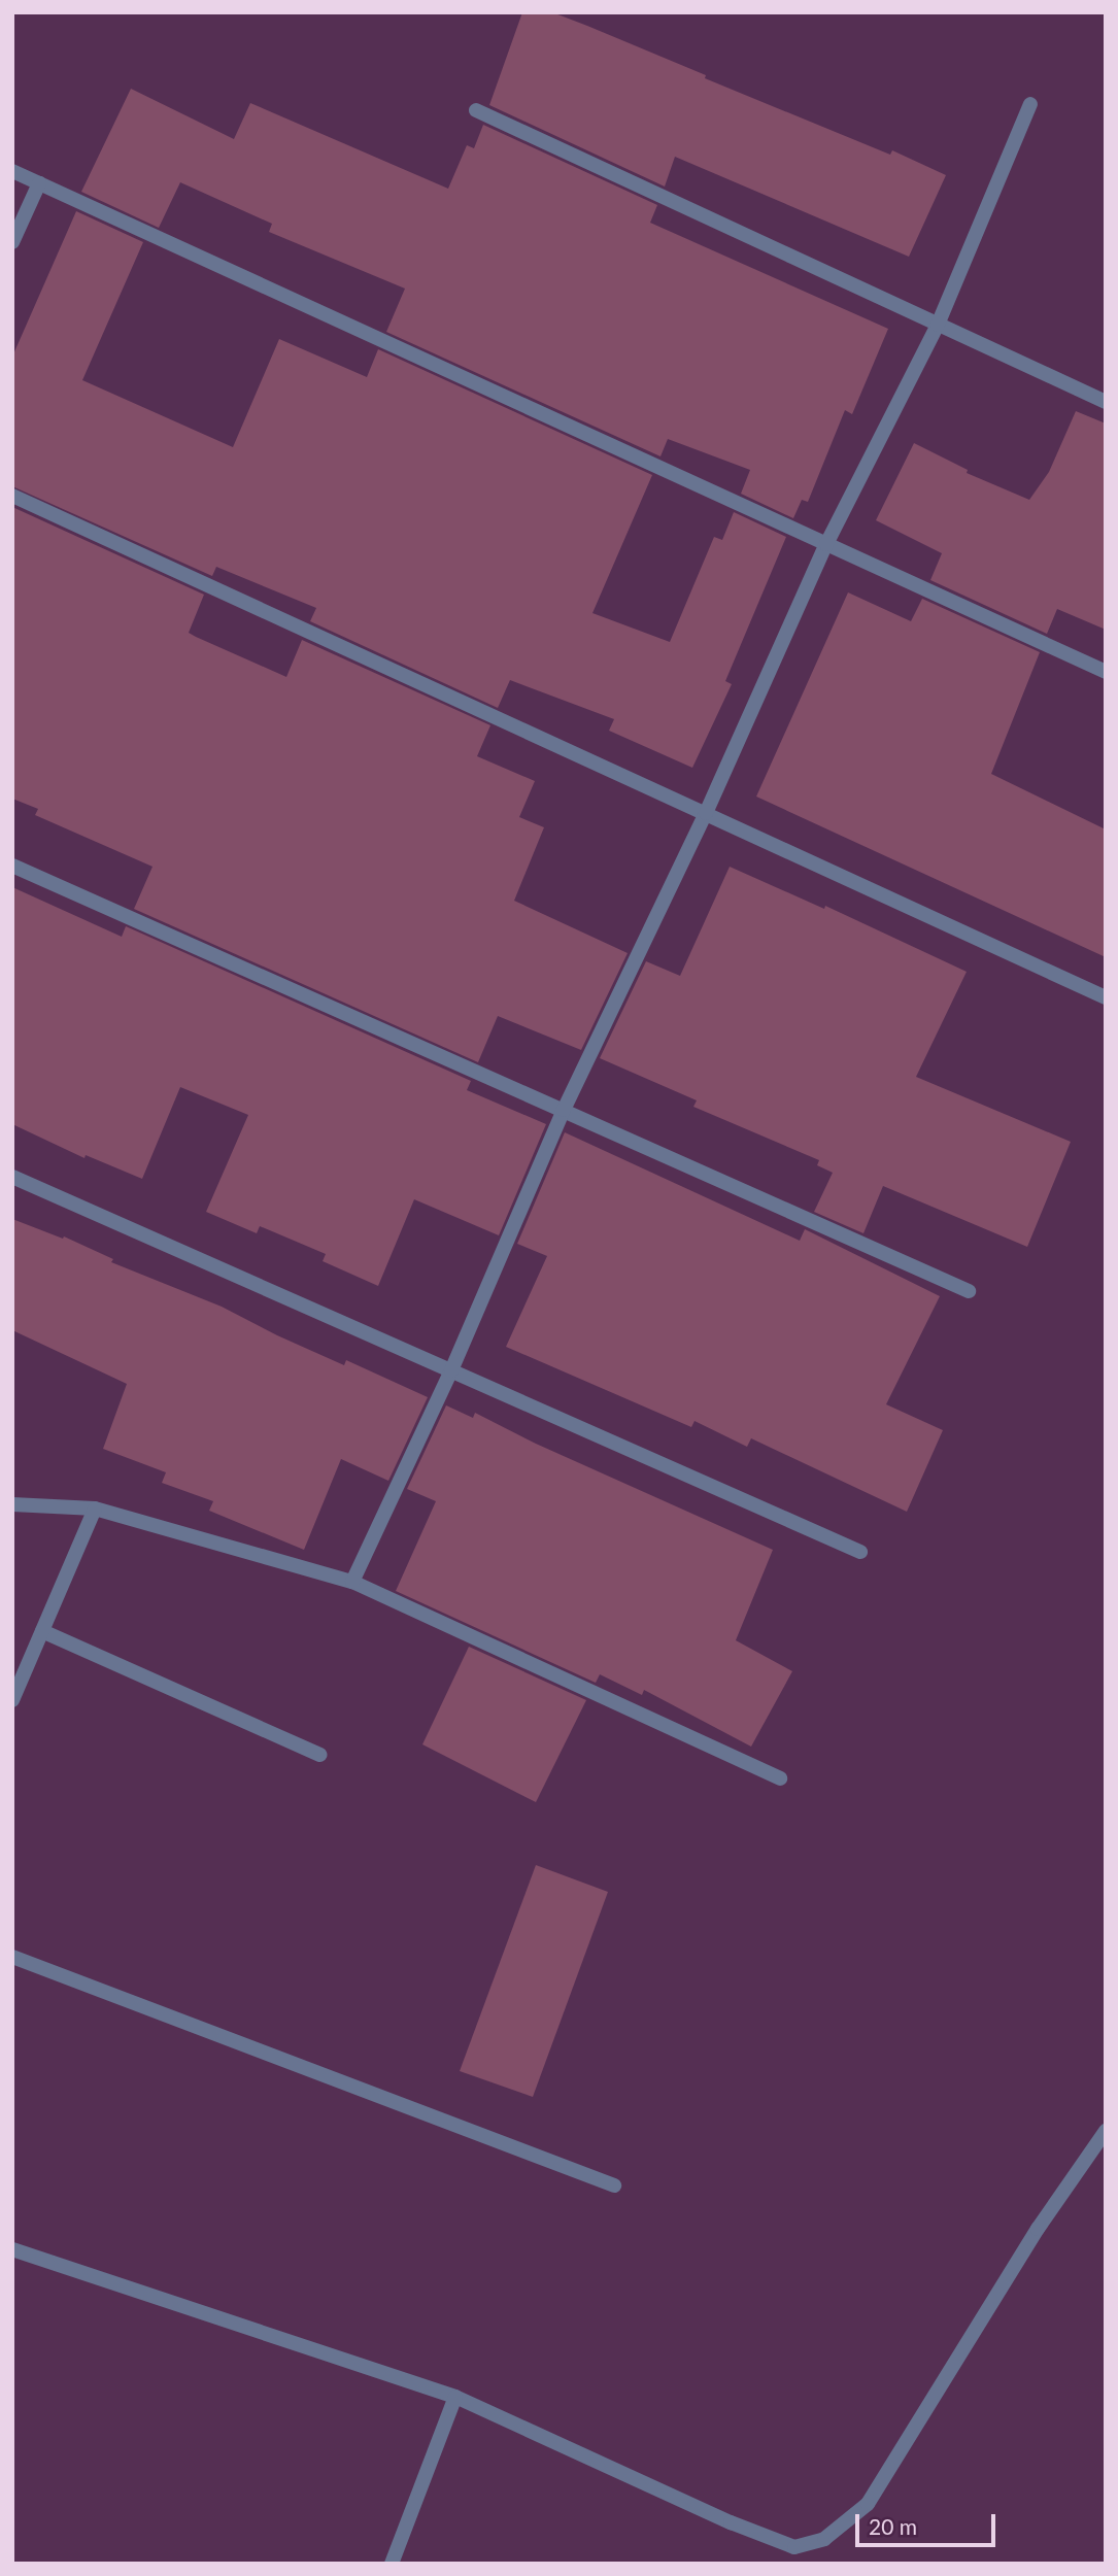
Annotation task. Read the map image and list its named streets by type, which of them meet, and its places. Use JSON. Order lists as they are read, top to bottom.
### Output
{
  "scale_bar": "20 m"
}
